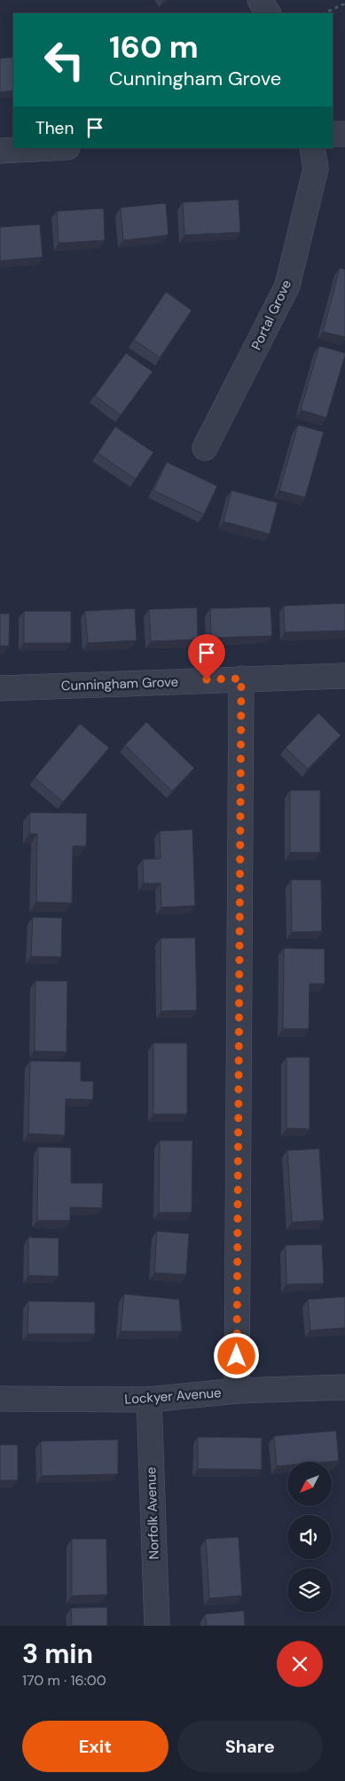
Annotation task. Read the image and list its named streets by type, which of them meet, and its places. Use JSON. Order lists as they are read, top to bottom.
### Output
{
  "streets": {
    "street": [
      "Portal Grove",
      "Cunningham Grove",
      "Lockyer Avenue",
      "Norfolk Avenue"
    ]
  },
  "crossings": [
    ["Lockyer Avenue", "Norfolk Avenue"]
  ],
  "north": "bottom left",
  "page": {
    "turn": ["160 m", "Cunningham Grove"],
    "then": "Then",
    "heading": ["3 min", "170 m · 16:00"],
    "buttons": ["Exit", "Share"]
  }
}
